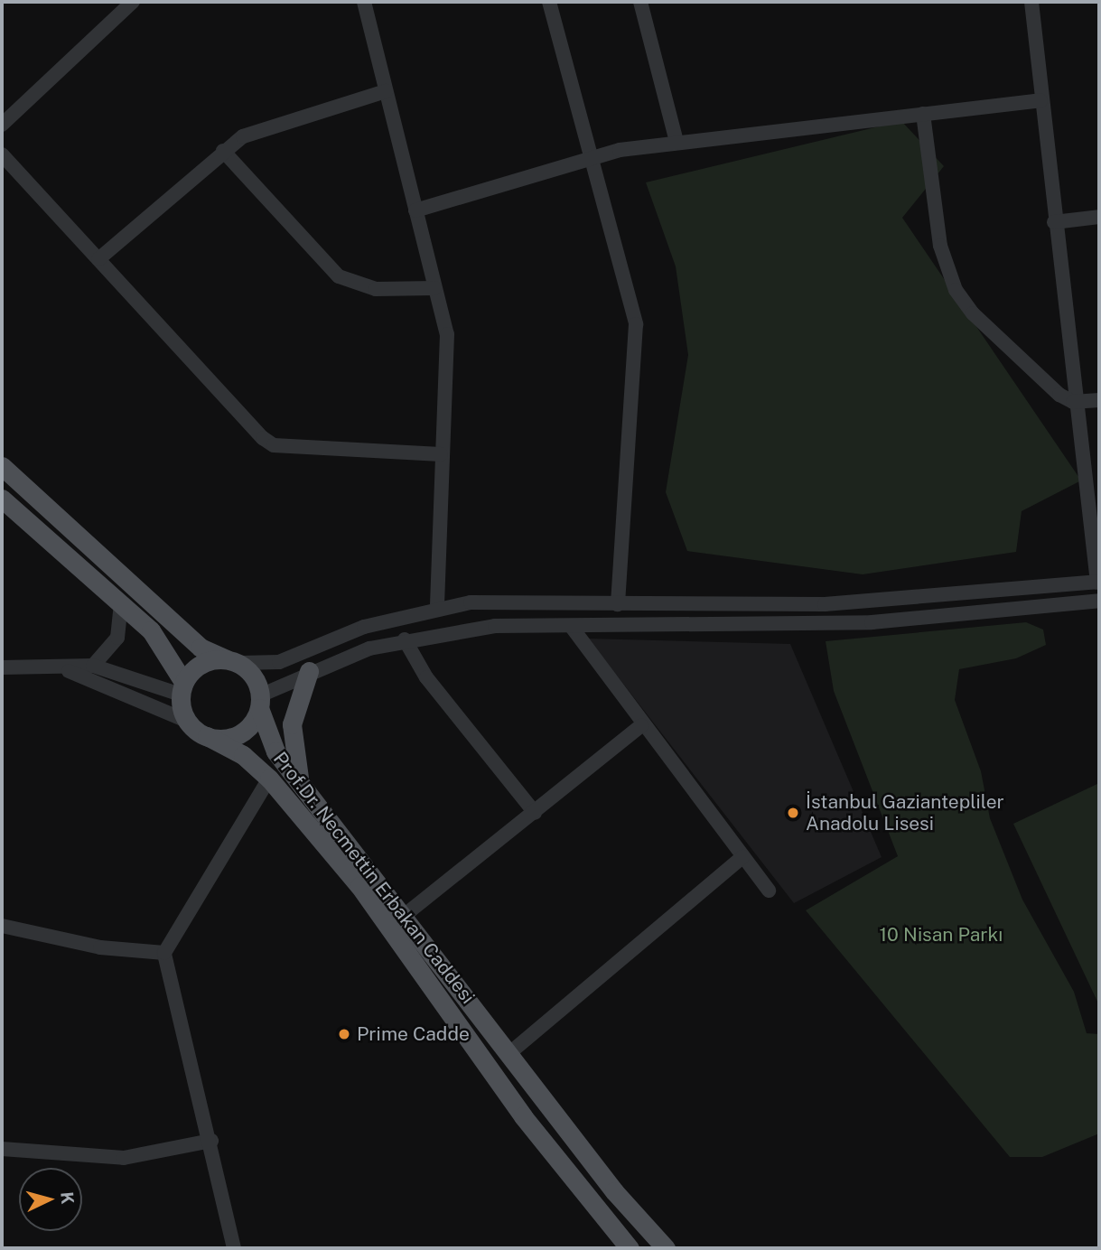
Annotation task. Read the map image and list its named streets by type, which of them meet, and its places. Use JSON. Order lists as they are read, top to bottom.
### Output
{
  "streets": {
    "main road": ["Prof.Dr. Necmettin Erbakan Caddesi"]
  },
  "parks": ["10 Nisan Parkı"],
  "places": ["İstanbul Gaziantepliler Anadolu Lisesi", "Prime Cadde"],
  "north": "right"
}
